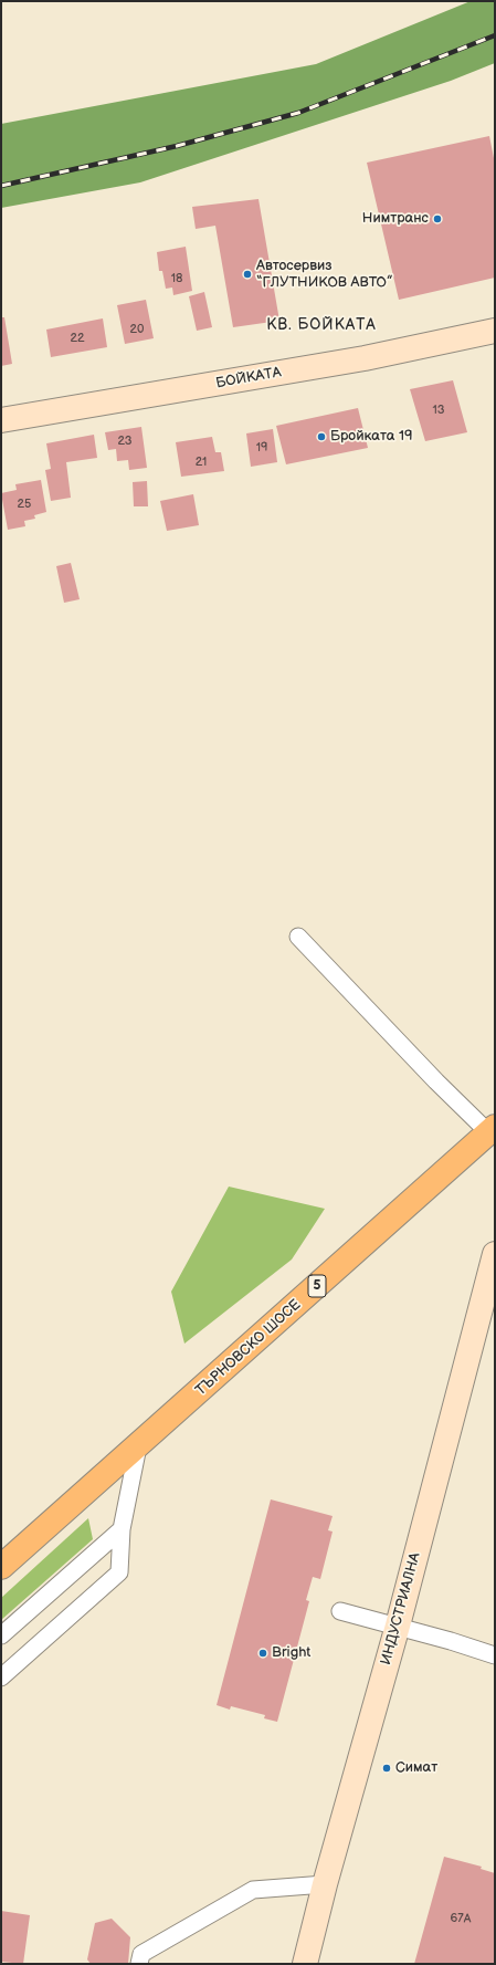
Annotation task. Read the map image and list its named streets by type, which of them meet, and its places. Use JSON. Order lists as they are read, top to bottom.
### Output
{
  "streets": {
    "main road": [
      "БОЙКАТА",
      "5",
      "ТЪРНОВСКО ШОСЕ",
      "ИНДУСТРИАЛНА"
    ]
  },
  "districts": ["КВ. БОЙКАТА"],
  "places": [
    "Нимтранс",
    "Автосервиз “ГЛУТНИКОВ АВТО”",
    "Бройката 19",
    "Bright",
    "Симат"
  ],
  "house_numbers": [
    "18",
    "20",
    "22",
    "13",
    "23",
    "19",
    "21",
    "25",
    "67А"
  ]
}
